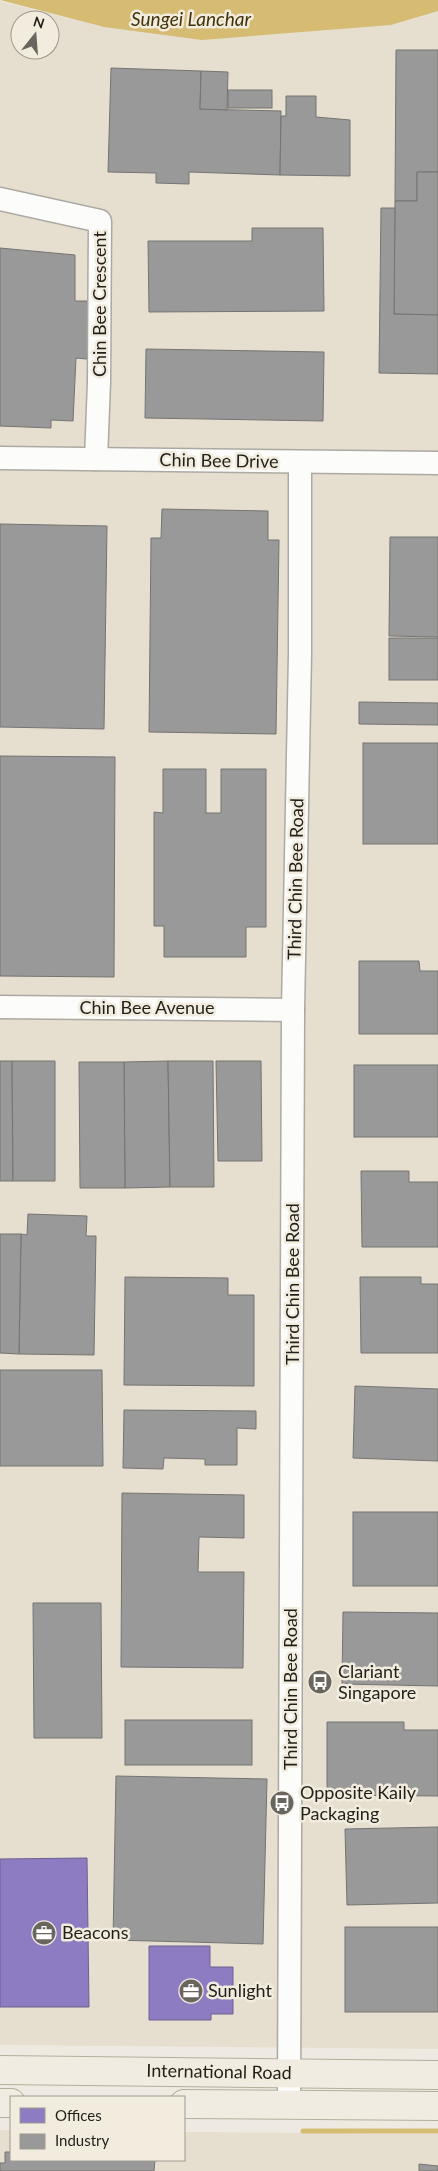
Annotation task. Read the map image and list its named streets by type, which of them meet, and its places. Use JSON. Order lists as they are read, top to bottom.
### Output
{
  "streets": {
    "main road": ["International Road"],
    "street": [
      "Chin Bee Crescent",
      "Chin Bee Drive",
      "Third Chin Bee Road",
      "Chin Bee Avenue"
    ]
  },
  "crossings": [
    ["Chin Bee Crescent", "Chin Bee Drive"],
    ["Chin Bee Drive", "Third Chin Bee Road"],
    ["Third Chin Bee Road", "Chin Bee Avenue"],
    ["Third Chin Bee Road", "International Road"]
  ],
  "water": ["Sungei Lanchar"],
  "places": {
    "bus stop": ["Clariant Singapore", "Opposite Kaily Packaging"],
    "office": ["Beacons", "Sunlight"]
  },
  "legend": ["Offices", "Industry"],
  "north": "top"
}
